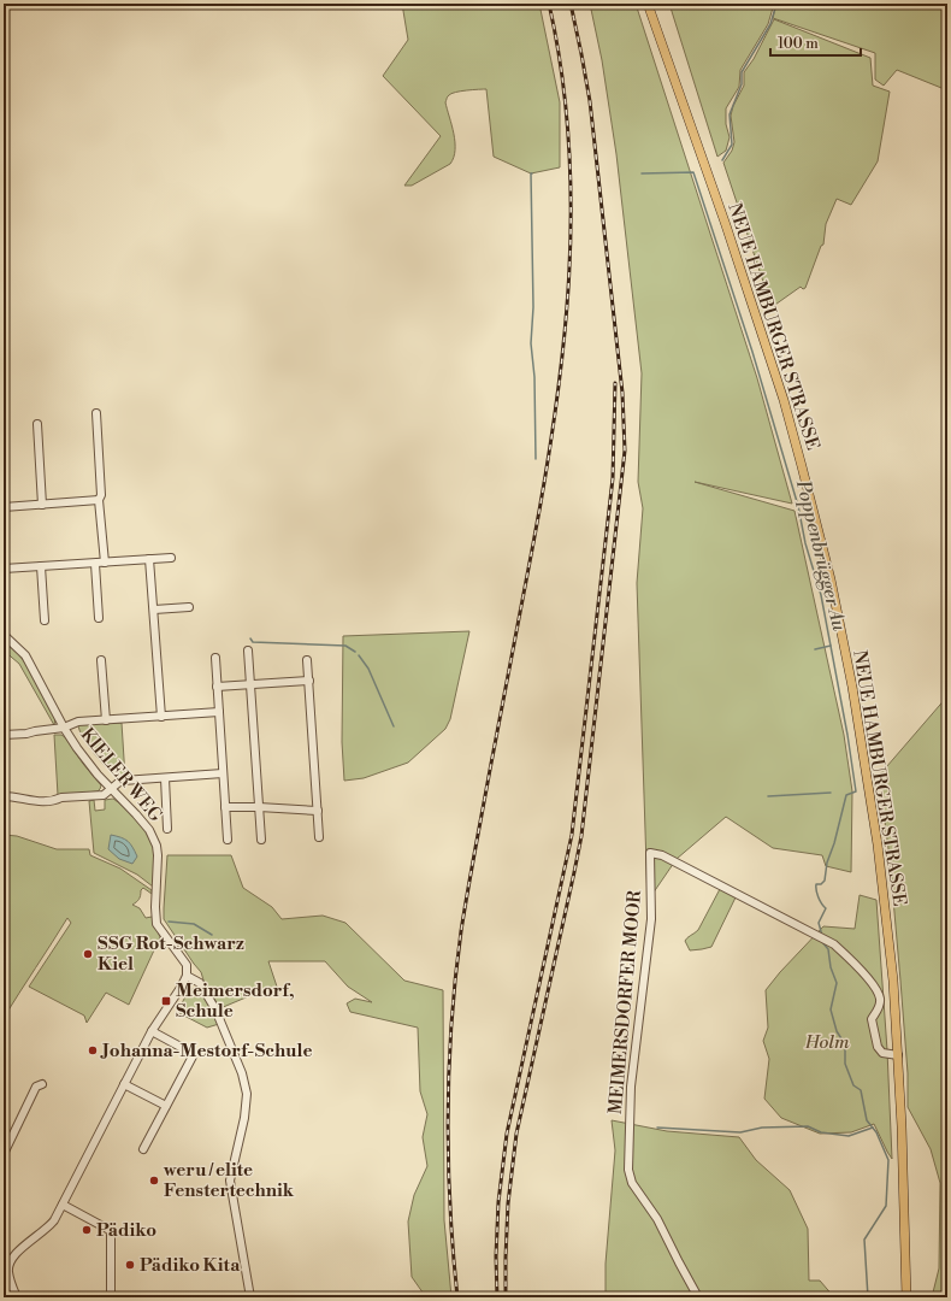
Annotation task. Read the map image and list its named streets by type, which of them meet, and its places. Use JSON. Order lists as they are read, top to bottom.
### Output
{
  "streets": {
    "main road": ["NEUE HAMBURGER STRASSE"],
    "street": ["KIELER WEG", "MEIMERSDORFER MOOR"]
  },
  "crossings": [
    ["NEUE HAMBURGER STRASSE", "MEIMERSDORFER MOOR"]
  ],
  "water": ["Poppenbrügger Au"],
  "parks": ["Holm"],
  "places": {
    "other": [
      "SSG Rot-Schwarz Kiel",
      "Johanna-Mestorf-Schule",
      "weru / elite Fenstertechnik",
      "Pädiko",
      "Pädiko Kita"
    ],
    "transit": ["Meimersdorf, Schule"]
  },
  "scale_bar": "100 m"
}
